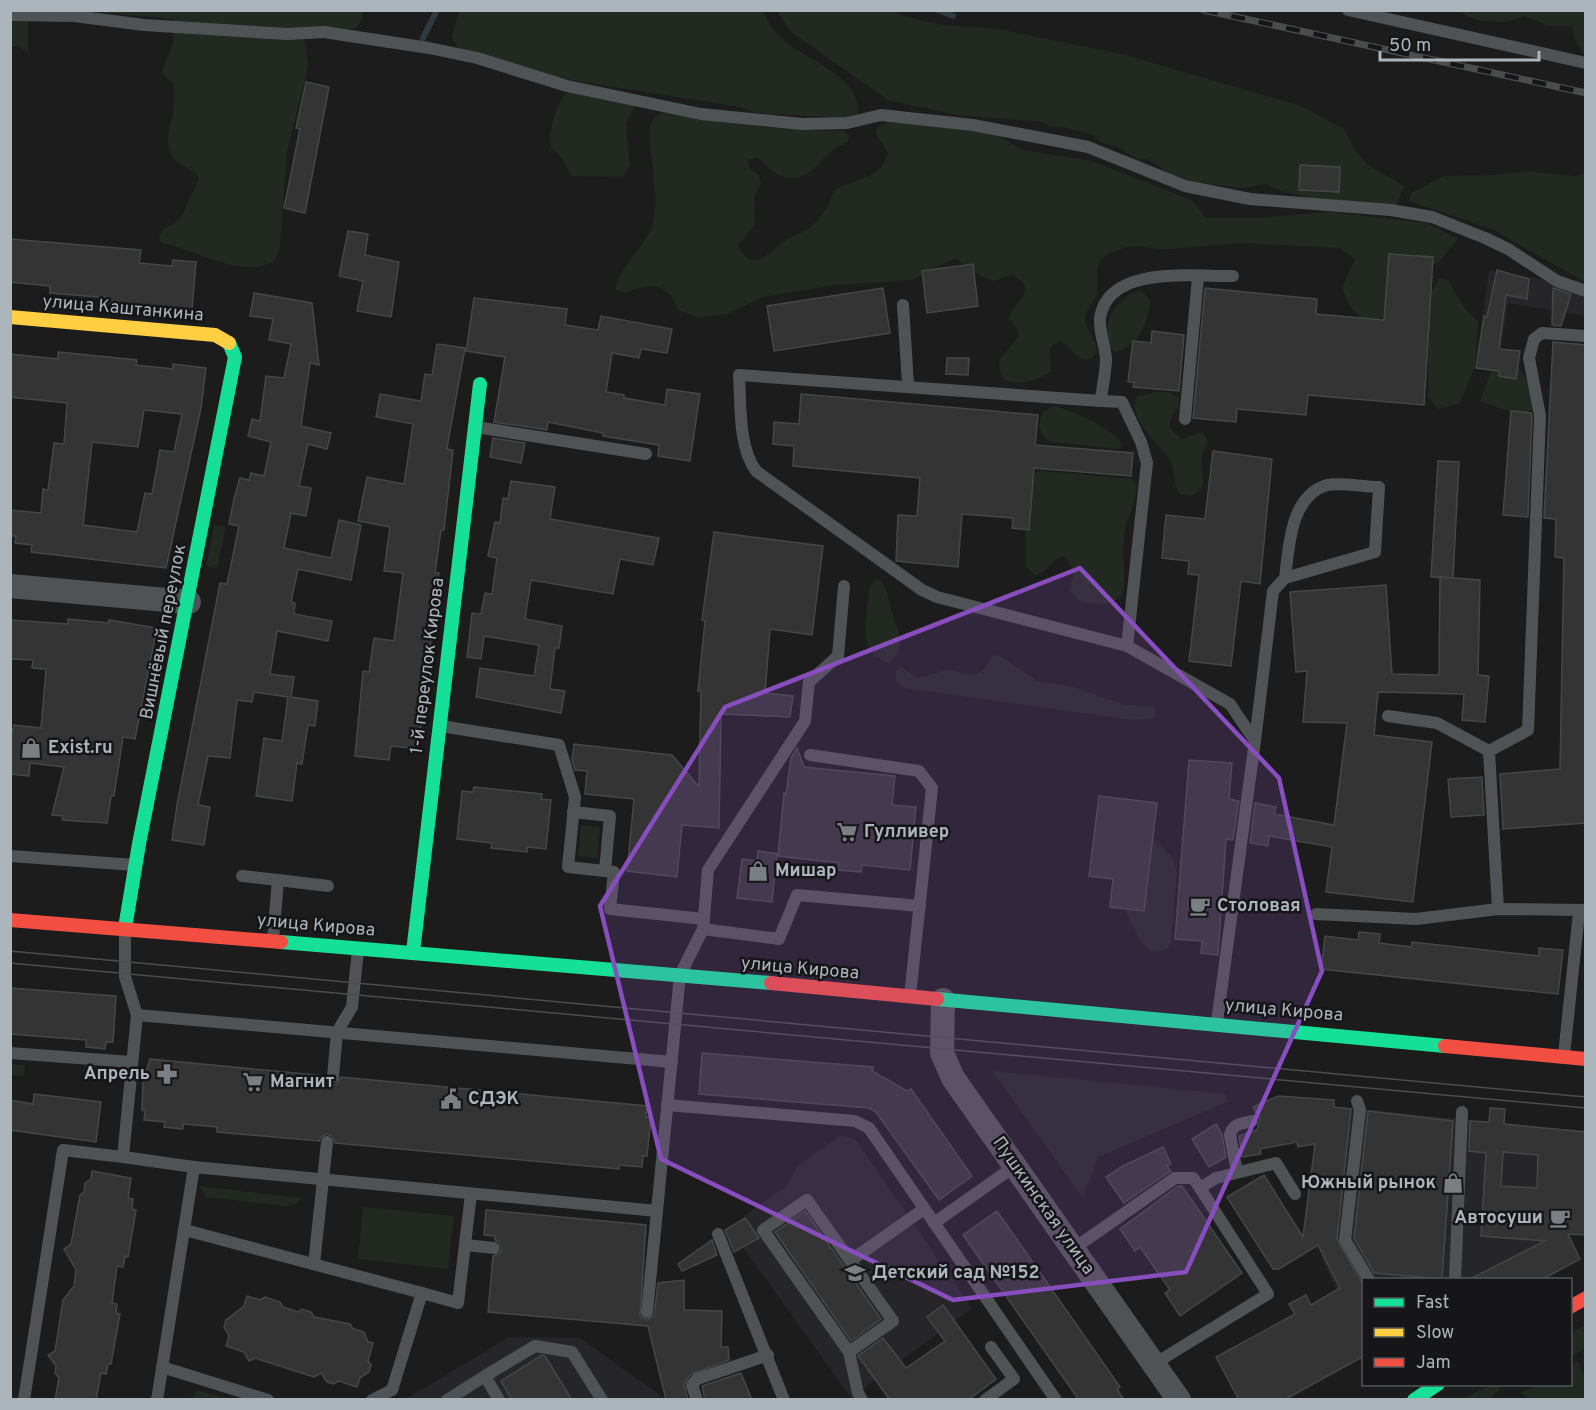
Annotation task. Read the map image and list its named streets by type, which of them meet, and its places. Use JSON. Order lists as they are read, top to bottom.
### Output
{
  "streets": {
    "main road": [
      "улица Каштанкина",
      "Вишнёвый переулок",
      "1-й переулок Кирова",
      "улица Кирова"
    ],
    "street": ["Пушкинская улица"]
  },
  "crossings": [
    ["улица Каштанкина", "Вишнёвый переулок"],
    ["Вишнёвый переулок", "улица Кирова"],
    ["1-й переулок Кирова", "улица Кирова"],
    ["улица Кирова", "Пушкинская улица"]
  ],
  "places": {
    "shop": ["Exist.ru", "Мишар", "Южный рынок"],
    "supermarket": ["Гулливер", "Магнит"],
    "cafe": ["Столовая", "Автосуши"],
    "pharmacy": ["Апрель"],
    "public building": ["СДЭК"],
    "school or university": ["Детский сад №152"]
  },
  "legend": ["Fast", "Slow", "Jam"],
  "scale_bar": "50 m"
}
